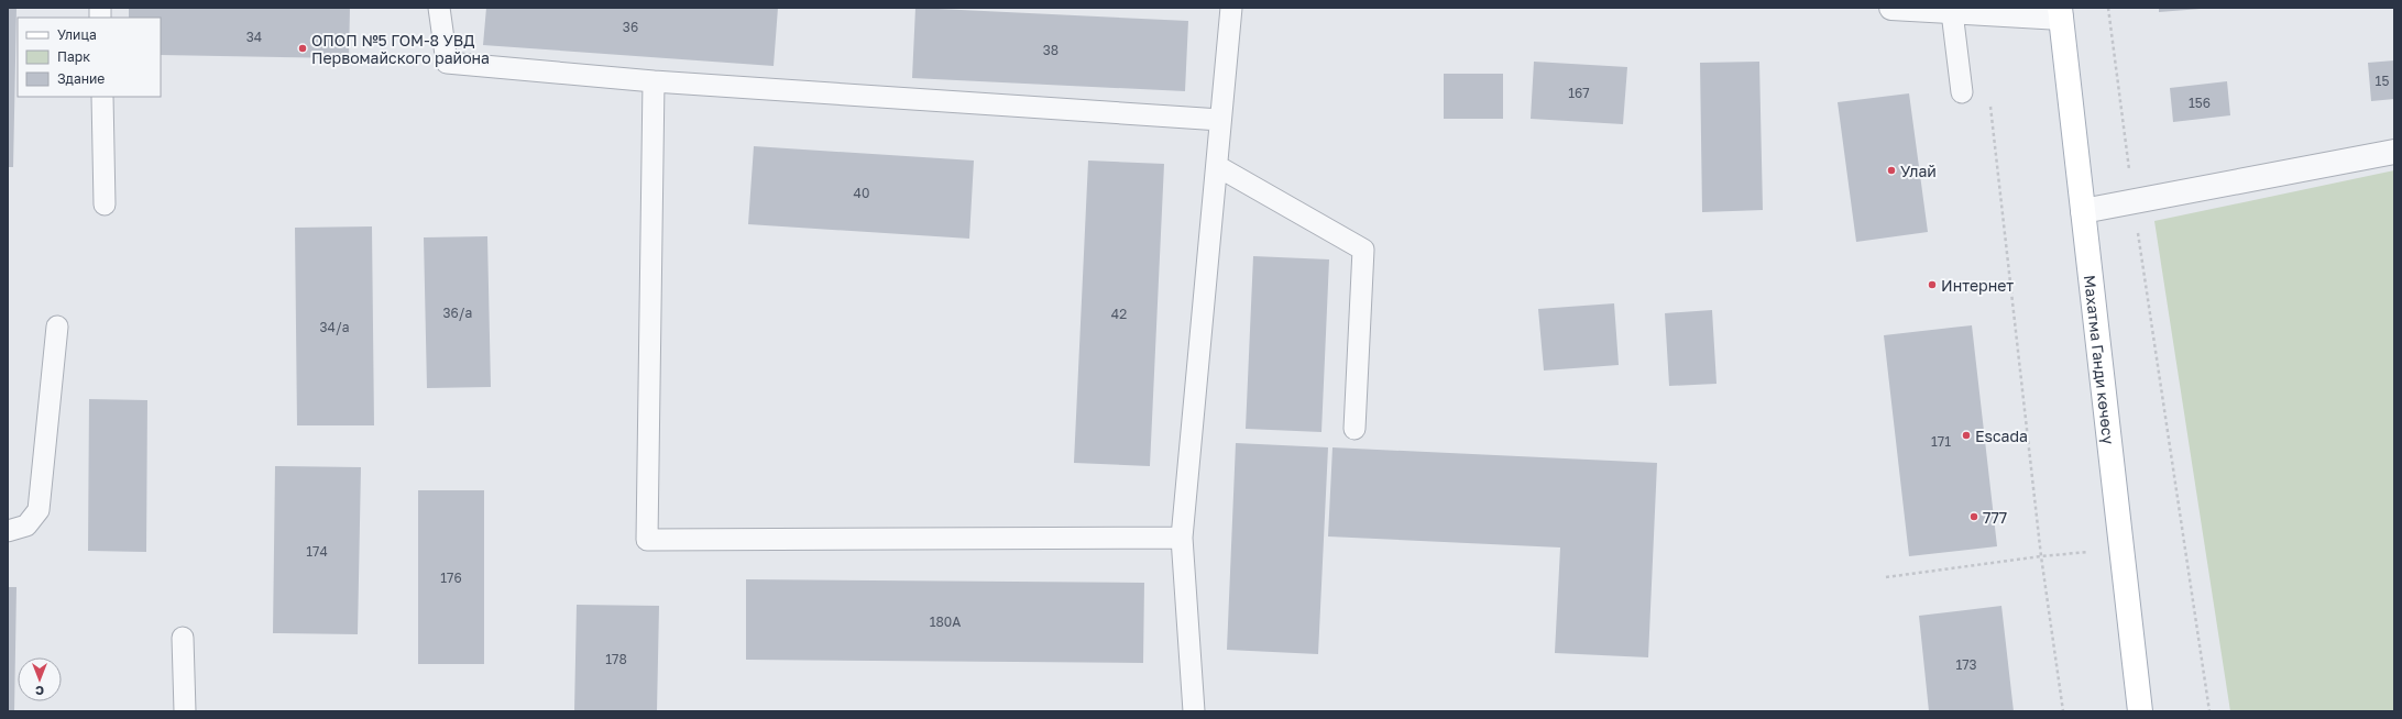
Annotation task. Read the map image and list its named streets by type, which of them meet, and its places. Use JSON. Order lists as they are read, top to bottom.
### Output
{
  "streets": {
    "main road": ["Махатма Ганди көчөсү"]
  },
  "places": [
    "ОПОП №5 ГОМ-8 УВД Первомайского района",
    "Улай",
    "Интернет",
    "Escada",
    "777"
  ],
  "house_numbers": [
    "36",
    "34",
    "38",
    "15",
    "167",
    "156",
    "40",
    "36/a",
    "42",
    "34/a",
    "171",
    "174",
    "176",
    "180А",
    "178",
    "173"
  ],
  "legend": ["Улица", "Парк", "Здание"],
  "north": "bottom"
}
